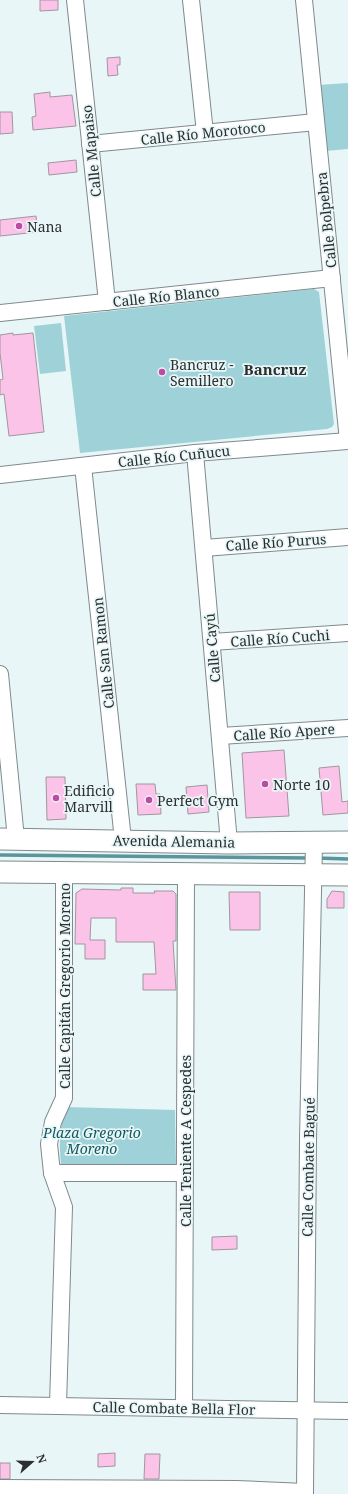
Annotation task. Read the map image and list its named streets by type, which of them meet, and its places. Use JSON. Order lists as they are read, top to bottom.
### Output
{
  "streets": {
    "main road": ["Avenida Alemania"],
    "street": [
      "Calle Río Morotoco",
      "Calle Mapaiso",
      "Calle Bolpebra",
      "Calle Río Blanco",
      "Calle Río Cuñucu",
      "Calle Río Purus",
      "Calle Río Cuchi",
      "Calle Cayú",
      "Calle San Ramon",
      "Calle Río Apere",
      "Calle Capitán Gregorio Moreno",
      "Calle Teniente A Cespedes",
      "Calle Combate Bagué",
      "Calle Combate Bella Flor"
    ]
  },
  "crossings": [
    ["Calle Río Morotoco", "Calle Mapaiso"],
    ["Calle Río Morotoco", "Calle Bolpebra"],
    ["Calle Mapaiso", "Calle Río Blanco"],
    ["Calle Bolpebra", "Calle Río Blanco"],
    ["Calle Bolpebra", "Calle Río Cuñucu"],
    ["Calle Río Cuñucu", "Calle Cayú"],
    ["Calle Río Cuñucu", "Calle San Ramon"],
    ["Calle Río Purus", "Calle Cayú"],
    ["Calle Río Cuchi", "Calle Cayú"],
    ["Calle Cayú", "Calle Río Apere"],
    ["Calle Cayú", "Avenida Alemania"],
    ["Calle San Ramon", "Avenida Alemania"],
    ["Avenida Alemania", "Calle Combate Bagué"],
    ["Calle Capitán Gregorio Moreno", "Calle Combate Bella Flor"],
    ["Calle Teniente A Cespedes", "Calle Combate Bella Flor"],
    ["Calle Combate Bagué", "Calle Combate Bella Flor"]
  ],
  "districts": ["Bancruz"],
  "parks": ["Plaza Gregorio Moreno"],
  "places": [
    "Nana",
    "Bancruz - Semillero",
    "Norte 10",
    "Edificio Marvill",
    "Perfect Gym"
  ],
  "north": "right"
}
